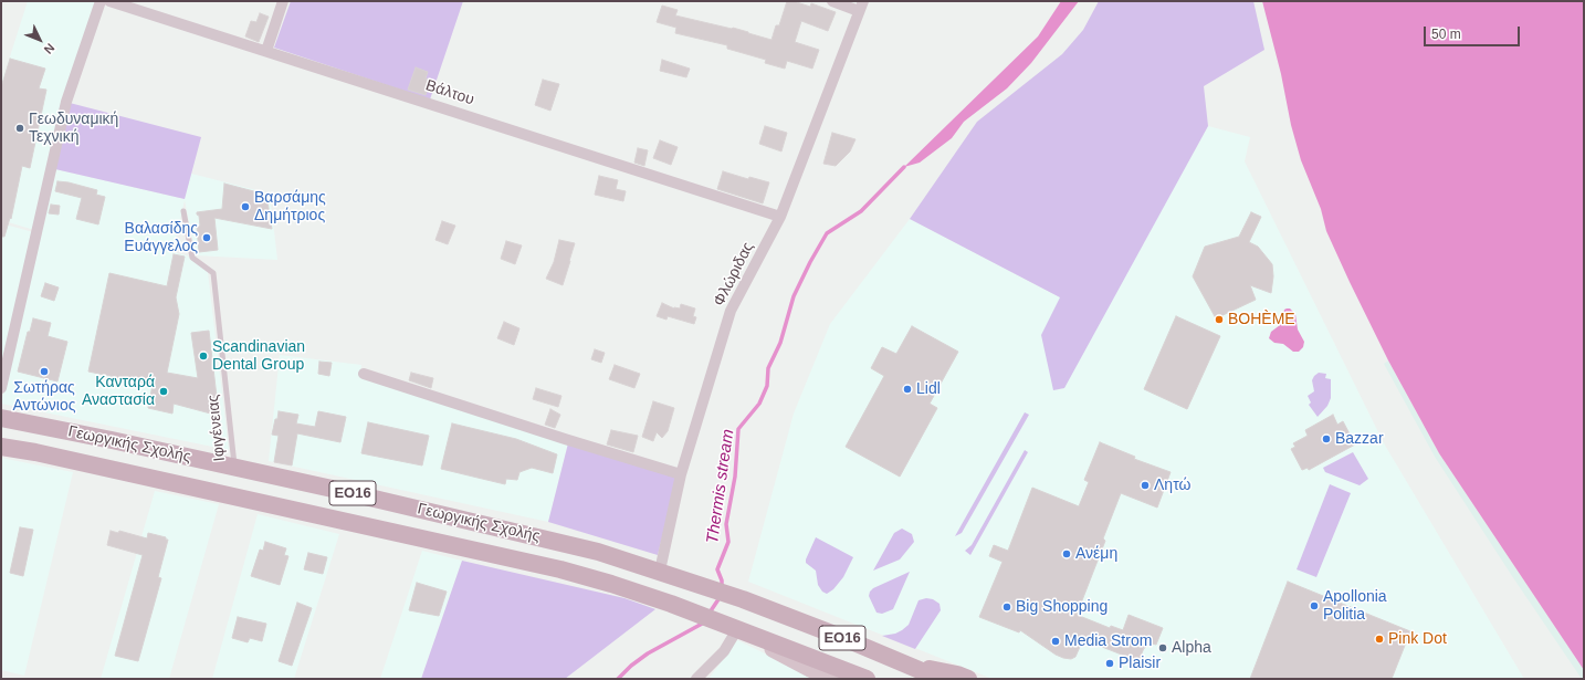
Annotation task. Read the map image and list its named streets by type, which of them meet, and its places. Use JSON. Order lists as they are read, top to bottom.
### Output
{
  "streets": {
    "main road": ["Γεωργικής Σχολής", "ΕΟ16"],
    "street": ["Βάλτου", "Φλώριδας"],
    "lane": ["Ιφιγένειας"]
  },
  "crossings": [
    ["Βάλτου", "Φλώριδας"],
    ["Φλώριδας", "Γεωργικής Σχολής"],
    ["Ιφιγένειας", "Γεωργικής Σχολής"]
  ],
  "water": ["Thermis stream"],
  "places": [
    "Γεωδυναμική Τεχνική",
    "Βαρσάμης Δημήτριος",
    "Βαλασίδης Ευάγγελος",
    "BOHÈME",
    "Scandinavian Dental Group",
    "Σωτήρας Αντώνιος",
    "Lidl",
    "Κανταρά Αναστασία",
    "Bazzar",
    "Λητώ",
    "Ανέμη",
    "Apollonia Politia",
    "Big Shopping",
    "Pink Dot",
    "Media Strom",
    "Alpha",
    "Plaisir"
  ],
  "scale_bar": "50 m",
  "north": "bottom right"
}
